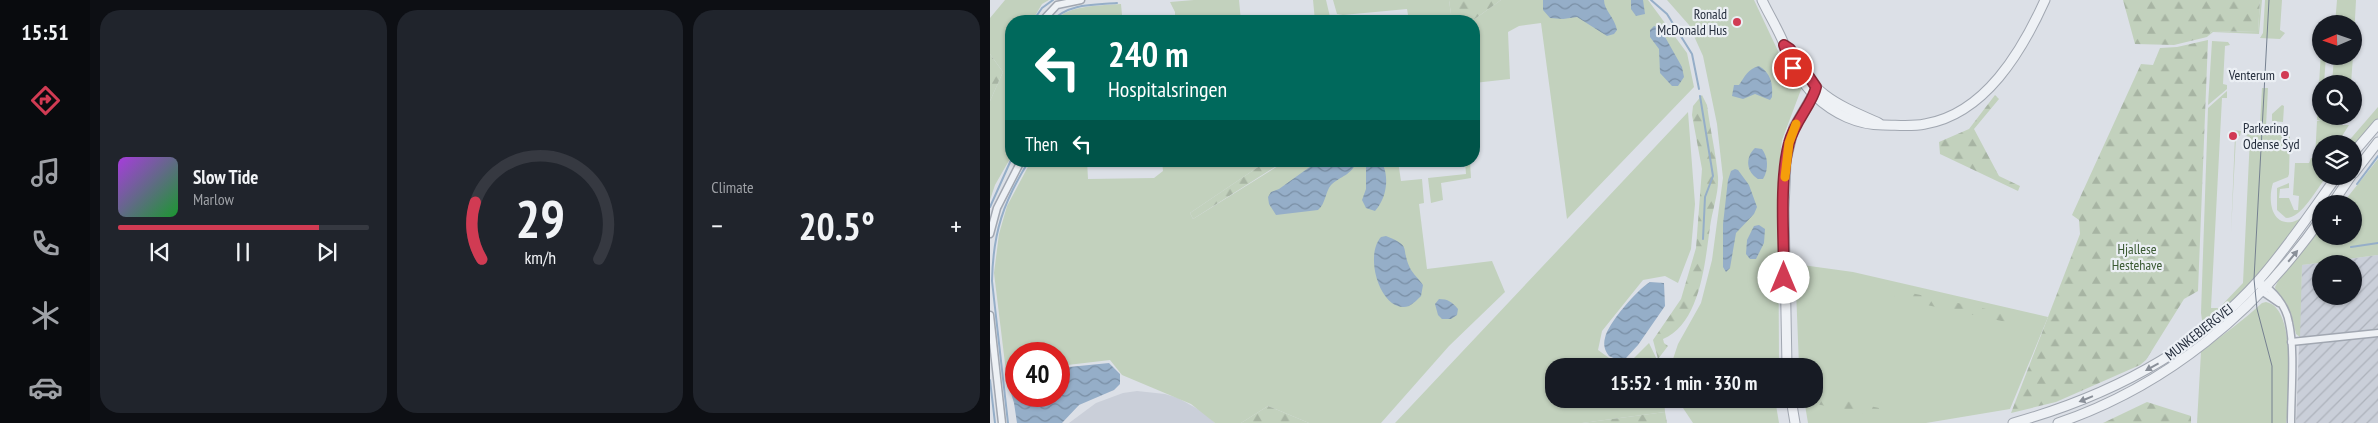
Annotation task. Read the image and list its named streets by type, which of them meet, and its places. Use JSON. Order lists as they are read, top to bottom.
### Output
{
  "streets": {
    "street": ["MUNKEBJERGVEJ"]
  },
  "parks": ["Hjallese Hestehave"],
  "places": ["Ronald McDonald Hus", "Venterum", "Parkering Odense Syd"],
  "north": "left",
  "page": {
    "tabs": "15:51",
    "tile": "Climate",
    "map_buttons": ["+", "−"],
    "turn": ["240 m", "Hospitalsringen"],
    "then": "Then",
    "song": ["Slow Tide", "Marlow"],
    "heat": ["−", "20.5°", "+"],
    "limit": "40",
    "trip": "15:52 · 1 min · 330 m",
    "gauge": ["29", "km/h"]
  }
}
